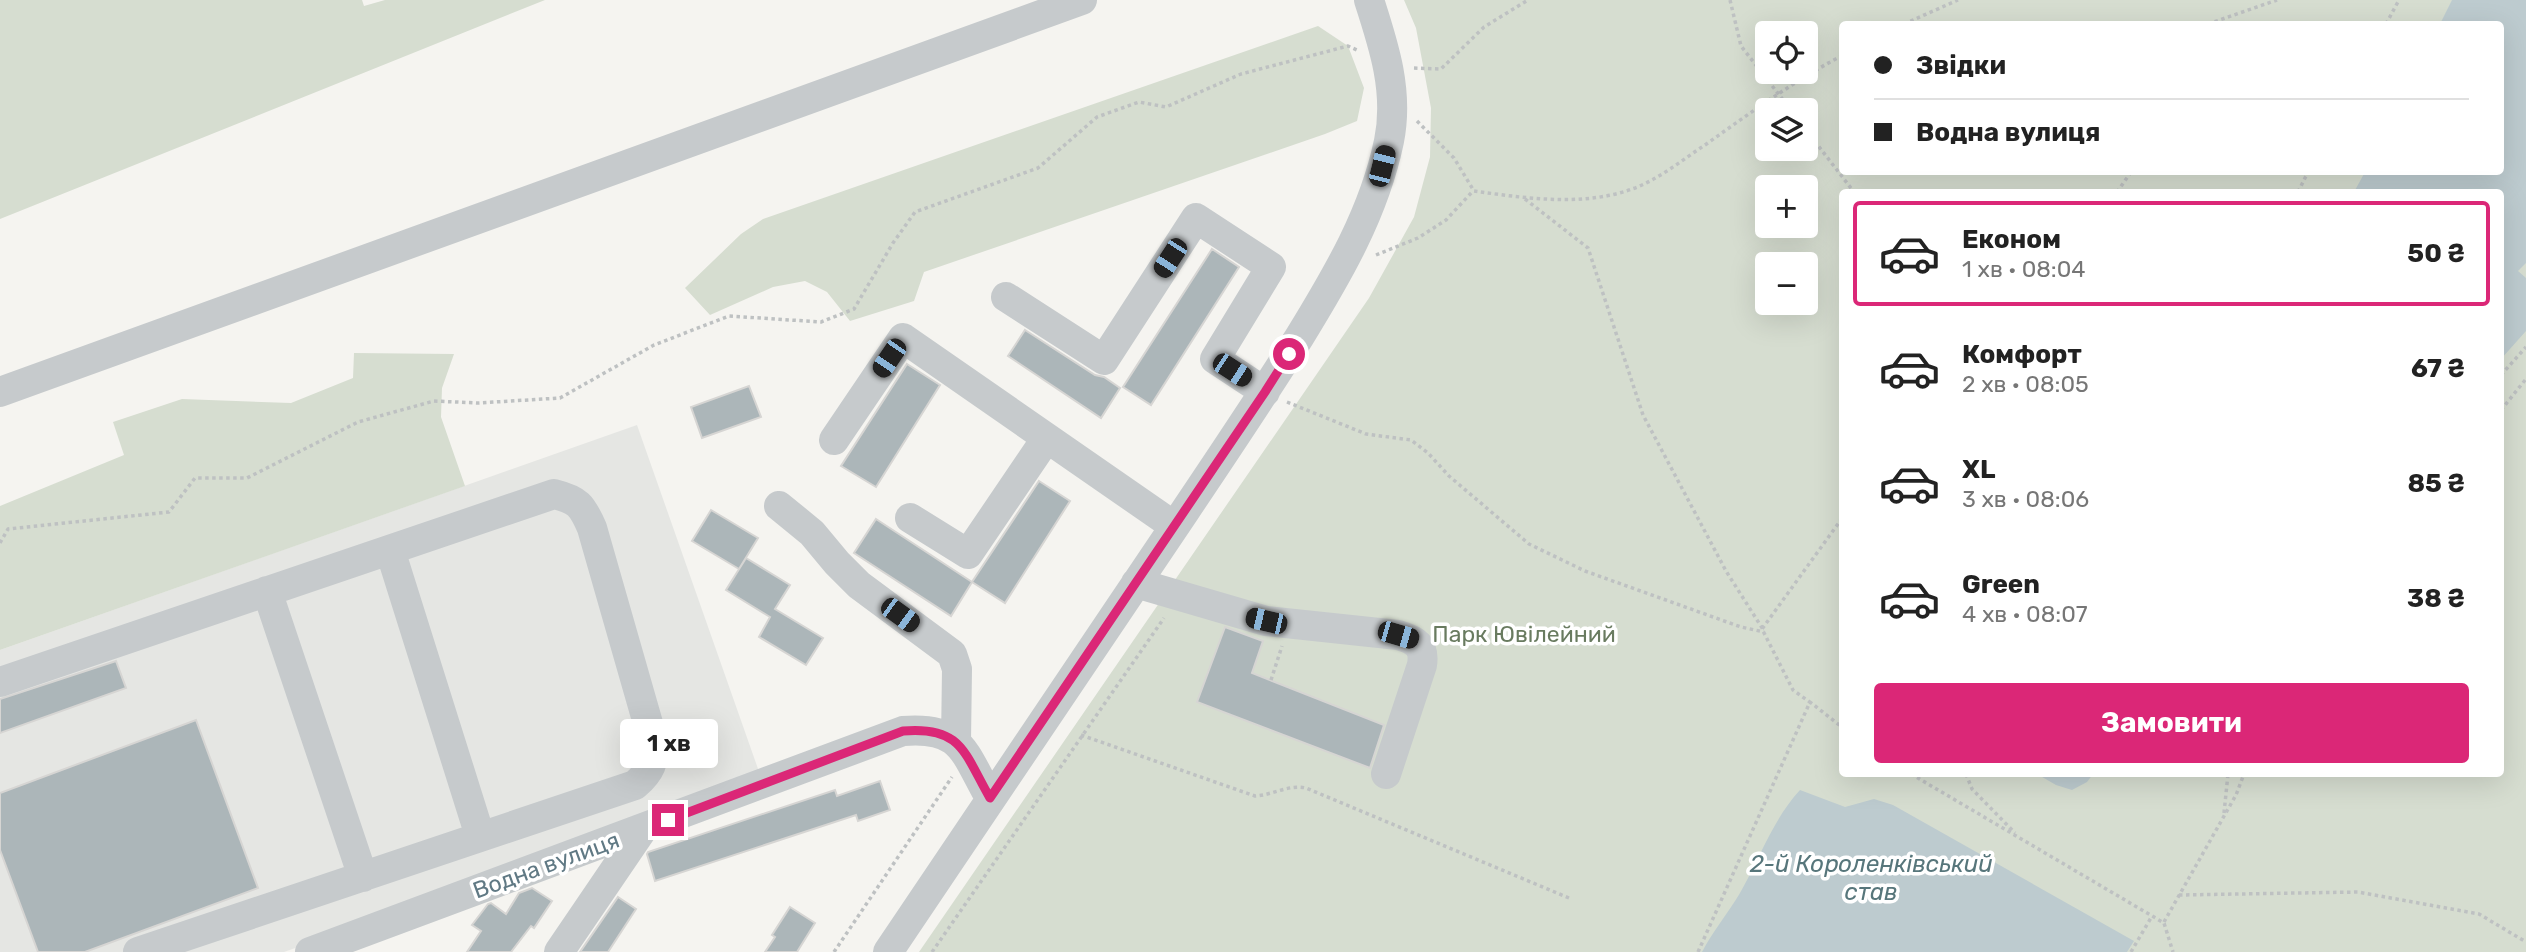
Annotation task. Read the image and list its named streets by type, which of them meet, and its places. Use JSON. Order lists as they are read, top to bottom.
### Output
{
  "streets": {
    "street": ["Водна вулиця"]
  },
  "water": ["2-й Короленківський став"],
  "parks": ["Парк Ювілейний"],
  "page": {
    "map_buttons": ["+", "−"],
    "banner": ["Звідки", "Водна вулиця"],
    "list": [
      {
        "name": "Економ",
        "note": "1 хв · 08:04",
        "value": "50 ₴"
      },
      {
        "name": "Комфорт",
        "note": "2 хв · 08:05",
        "value": "67 ₴"
      },
      {
        "name": "XL",
        "note": "3 хв · 08:06",
        "value": "85 ₴"
      },
      {
        "name": "Green",
        "note": "4 хв · 08:07",
        "value": "38 ₴"
      }
    ],
    "buttons": "Замовити",
    "bubble": "1 хв"
  }
}
